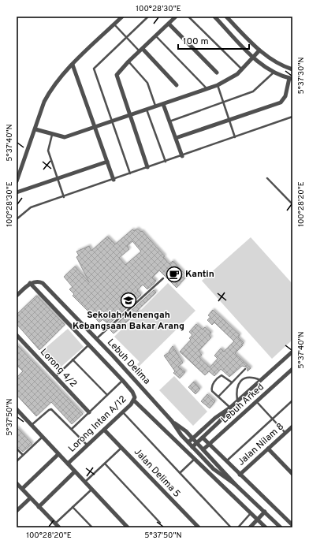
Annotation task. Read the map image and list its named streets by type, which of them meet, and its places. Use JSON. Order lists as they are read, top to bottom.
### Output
{
  "streets": {
    "street": [
      "Lebuh Delima",
      "Lorong 4/2",
      "Lebuh Arked",
      "Lorong Intan A/12",
      "Jalan Nilam 8",
      "Jalan Delima 5"
    ]
  },
  "crossings": [
    ["Lebuh Delima", "Lebuh Arked"],
    ["Lorong Intan A/12", "Jalan Delima 5"]
  ],
  "places": {
    "cafe": ["Kantin"],
    "school or university": ["Sekolah Menengah Kebangsaan Bakar Arang"]
  },
  "scale_bar": "100 m",
  "coordinates": [
    "100°28'30\"E",
    "5°37'30\"N",
    "5°37'40\"N",
    "100°28'20\"E",
    "5°37'50\"N"
  ]
}
